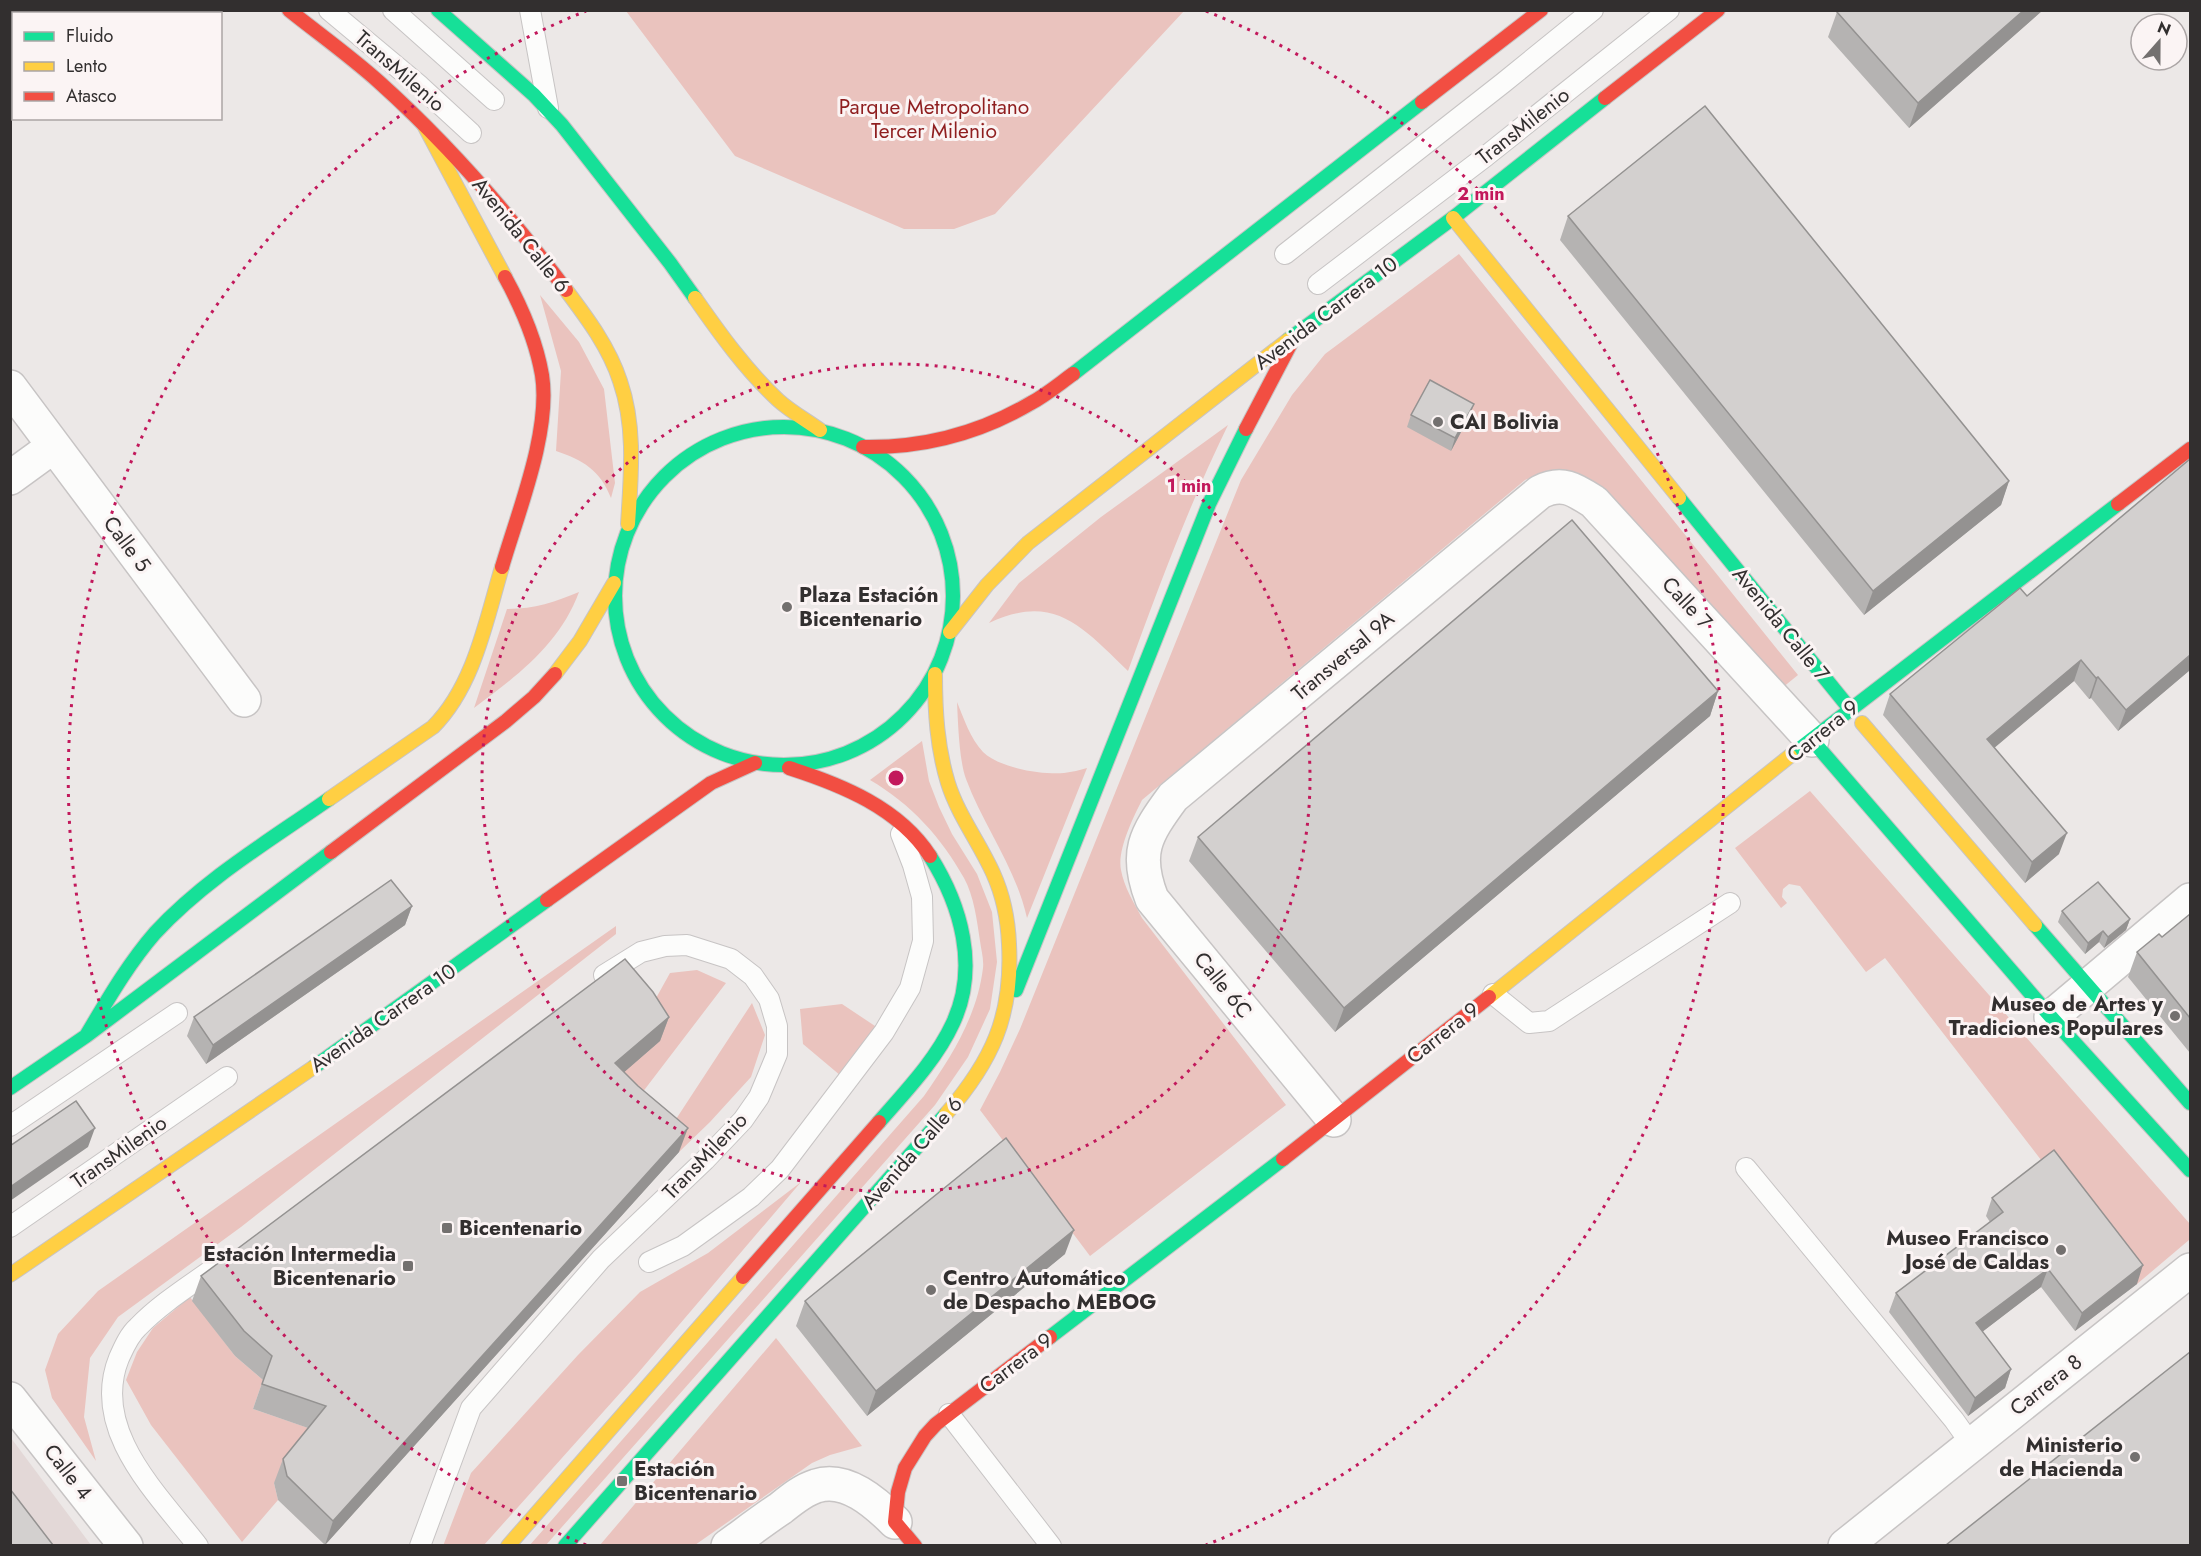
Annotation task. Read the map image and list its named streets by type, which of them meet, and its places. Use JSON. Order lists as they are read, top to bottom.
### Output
{
  "streets": {
    "main road": [
      "Avenida Calle 6",
      "Avenida Carrera 10",
      "Avenida Calle 7",
      "Carrera 9"
    ],
    "street": [
      "Calle 5",
      "Calle 7",
      "Transversal 9A",
      "Calle 6C",
      "Carrera 8",
      "Calle 4"
    ],
    "lane": ["TransMilenio"]
  },
  "crossings": [
    ["Avenida Carrera 10", "Avenida Calle 7"],
    ["Calle 7", "Transversal 9A"],
    ["Calle 7", "Carrera 9"],
    ["Avenida Calle 7", "Carrera 9"],
    ["Transversal 9A", "Calle 6C"],
    ["Carrera 9", "Calle 6C"]
  ],
  "parks": ["Parque Metropolitano Tercer Milenio"],
  "places": {
    "other": [
      "CAI Bolivia",
      "Plaza Estación Bicentenario",
      "Museo de Artes y Tradiciones Populares",
      "Museo Francisco José de Caldas",
      "Centro Automático de Despacho MEBOG",
      "Ministerio de Hacienda"
    ],
    "transit": ["Bicentenario", "Estación Intermedia Bicentenario", "Estación Bicentenario"]
  },
  "legend": ["Fluido", "Lento", "Atasco"],
  "north": "top",
  "rings": ["2 min", "1 min"]
}
